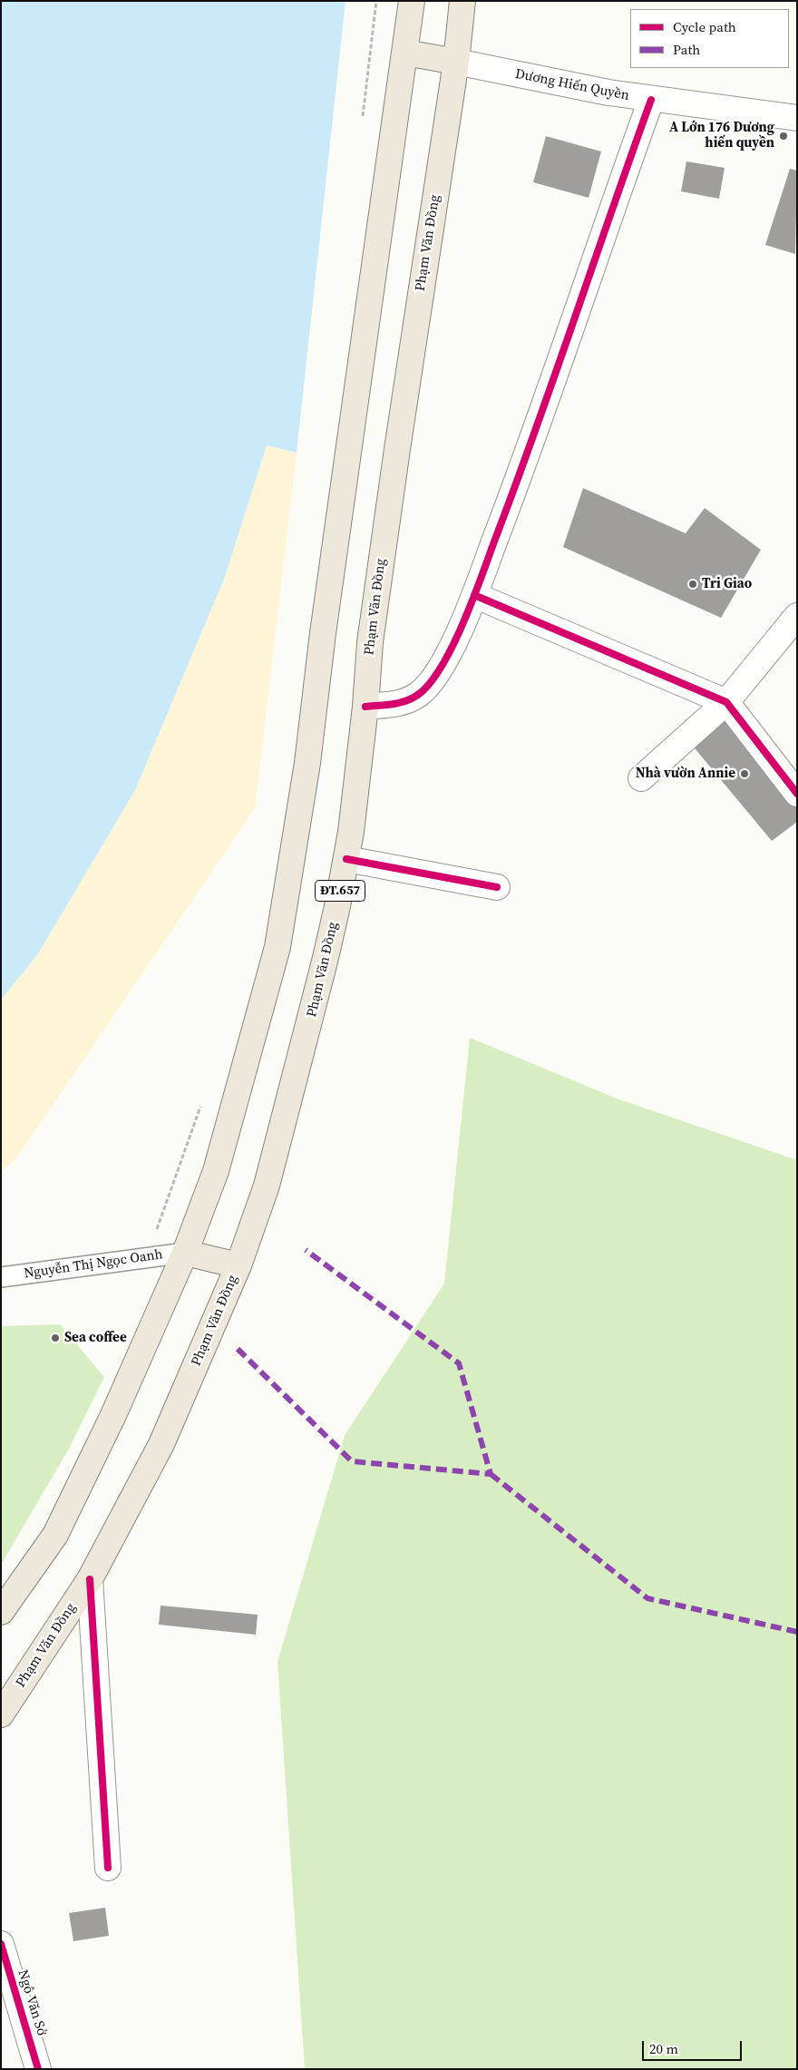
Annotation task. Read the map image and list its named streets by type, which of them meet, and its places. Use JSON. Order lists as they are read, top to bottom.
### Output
{
  "streets": {
    "main road": ["Phạm Văn Đồng", "ĐT.657"],
    "street": ["Dương Hiến Quyền", "Ngô Văn Sở"],
    "lane": ["Nguyễn Thị Ngọc Oanh"]
  },
  "crossings": [
    ["Dương Hiến Quyền", "Phạm Văn Đồng"]
  ],
  "places": [
    "A Lớn 176 Dương hiến quyền",
    "Tri Giao",
    "Nhà vườn Annie",
    "Sea coffee"
  ],
  "legend": ["Cycle path", "Path"],
  "scale_bar": "20 m"
}
